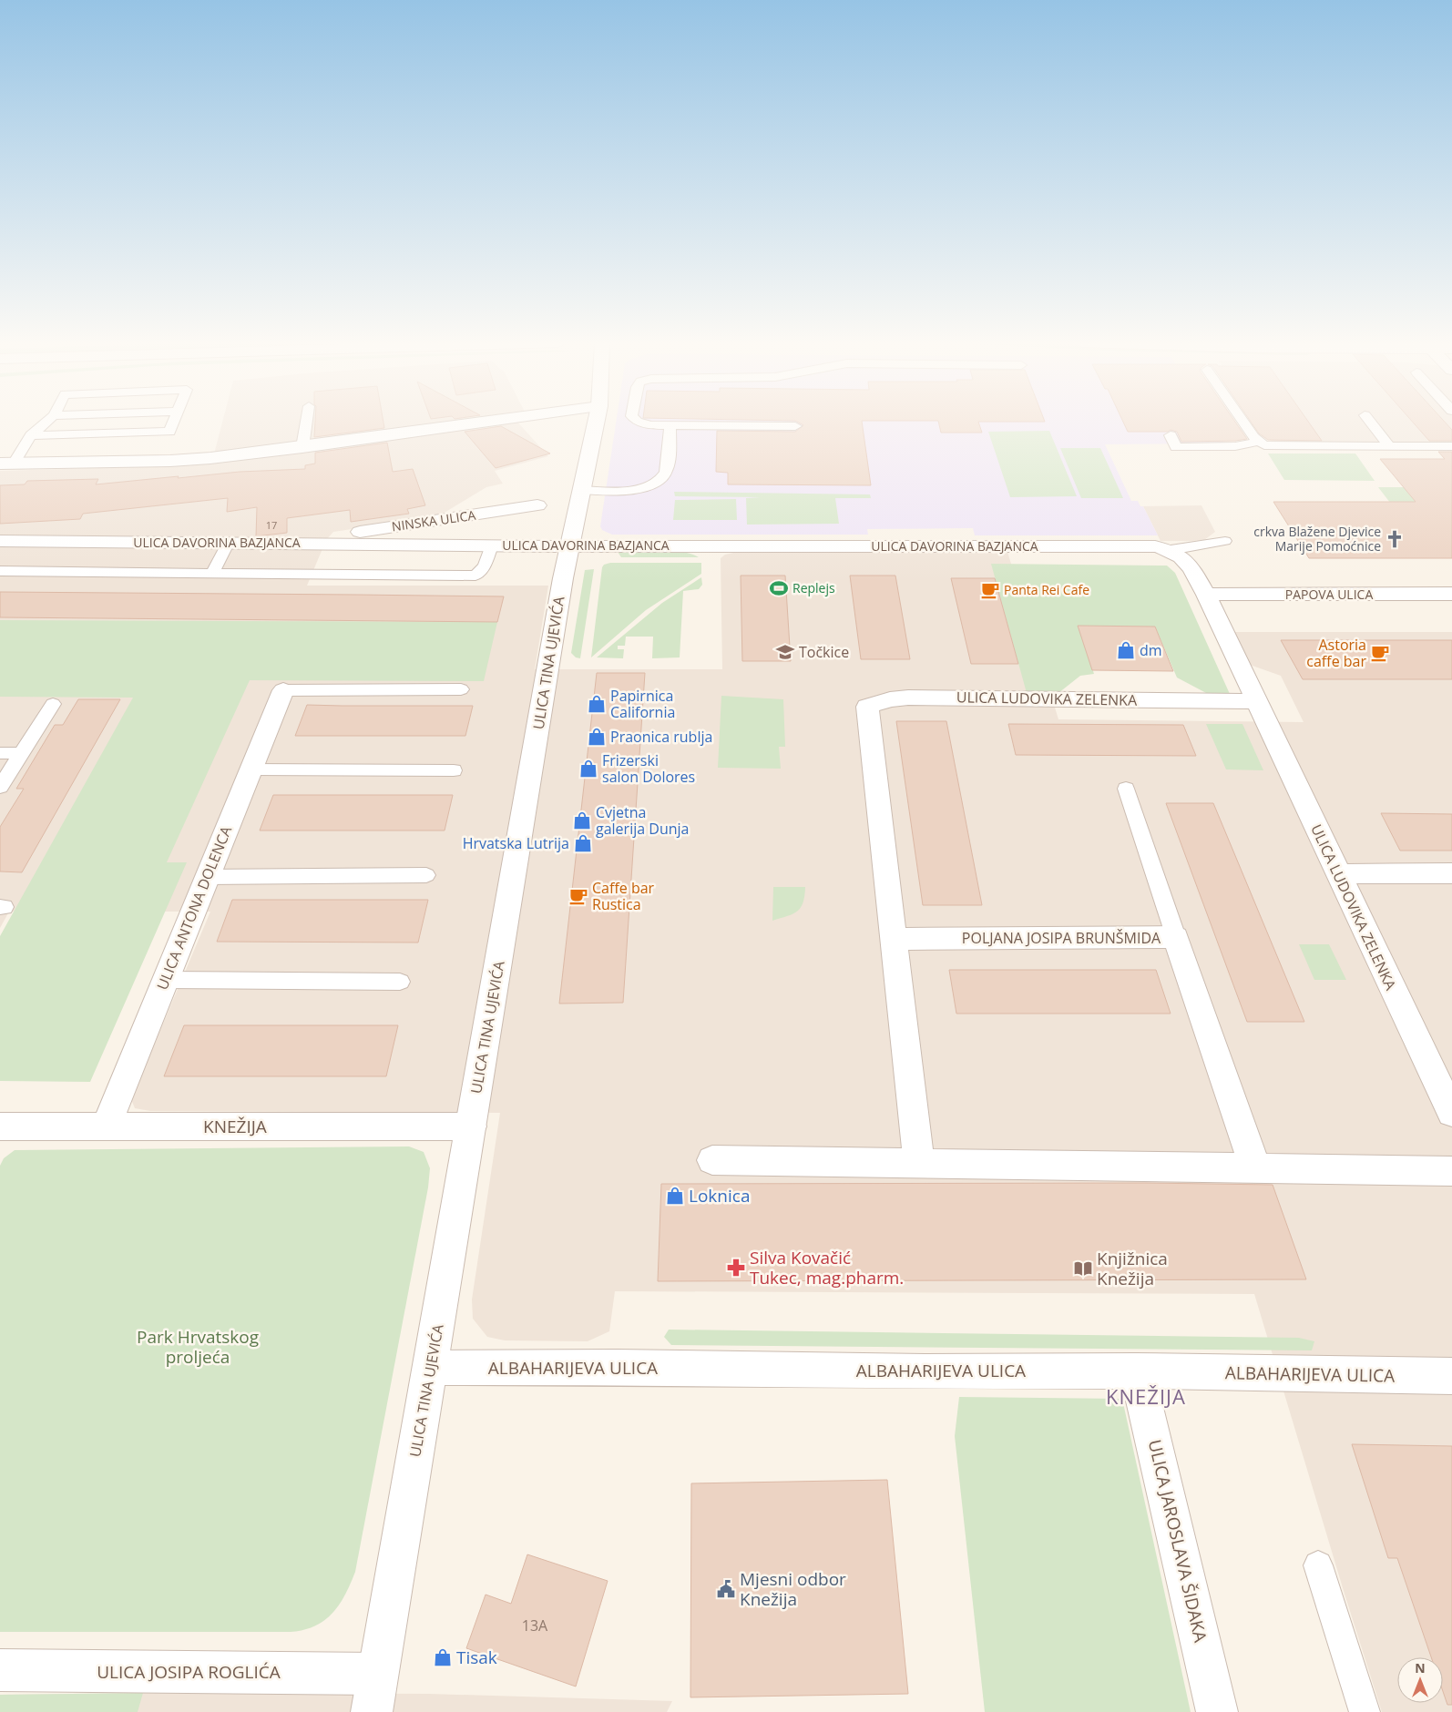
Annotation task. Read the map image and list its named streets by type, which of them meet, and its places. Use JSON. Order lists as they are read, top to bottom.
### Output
{
  "streets": {
    "street": [
      "NINSKA ULICA",
      "ULICA DAVORINA BAZJANCA",
      "PAPOVA ULICA",
      "ULICA TINA UJEVIĆA",
      "ULICA LUDOVIKA ZELENKA",
      "ULICA ANTONA DOLENCA",
      "POLJANA JOSIPA BRUNŠMIDA",
      "KNEŽIJA",
      "ALBAHARIJEVA ULICA",
      "ULICA JAROSLAVA ŠIDAKA",
      "ULICA JOSIPA ROGLIĆA"
    ]
  },
  "crossings": [
    ["NINSKA ULICA", "ULICA DAVORINA BAZJANCA"],
    ["ULICA DAVORINA BAZJANCA", "ULICA TINA UJEVIĆA"],
    ["ULICA DAVORINA BAZJANCA", "ULICA LUDOVIKA ZELENKA"],
    ["PAPOVA ULICA", "ULICA LUDOVIKA ZELENKA"],
    ["ULICA TINA UJEVIĆA", "KNEŽIJA"],
    ["ULICA TINA UJEVIĆA", "ALBAHARIJEVA ULICA"],
    ["ULICA TINA UJEVIĆA", "ULICA JOSIPA ROGLIĆA"],
    ["ULICA LUDOVIKA ZELENKA", "POLJANA JOSIPA BRUNŠMIDA"],
    ["ULICA ANTONA DOLENCA", "KNEŽIJA"],
    ["ALBAHARIJEVA ULICA", "ULICA JAROSLAVA ŠIDAKA"]
  ],
  "districts": ["KNEŽIJA"],
  "parks": ["Park Hrvatskog proljeća"],
  "places": {
    "church": ["crkva Blažene Djevice Marije Pomoćnice"],
    "sports": ["Replejs"],
    "cafe": ["Panta Rei Cafe", "Astoria caffe bar", "Caffe bar Rustica"],
    "shop": [
      "dm",
      "Papirnica California",
      "Praonica rublja",
      "Frizerski salon Dolores",
      "Cvjetna galerija Dunja",
      "Hrvatska Lutrija",
      "Loknica",
      "Tisak"
    ],
    "school or university": ["Točkice"],
    "pharmacy": ["Silva Kovačić Tukec, mag.pharm."],
    "library": ["Knjižnica Knežija"],
    "public building": ["Mjesni odbor Knežija"]
  },
  "house_numbers": ["17", "13A"],
  "north": "top"
}
